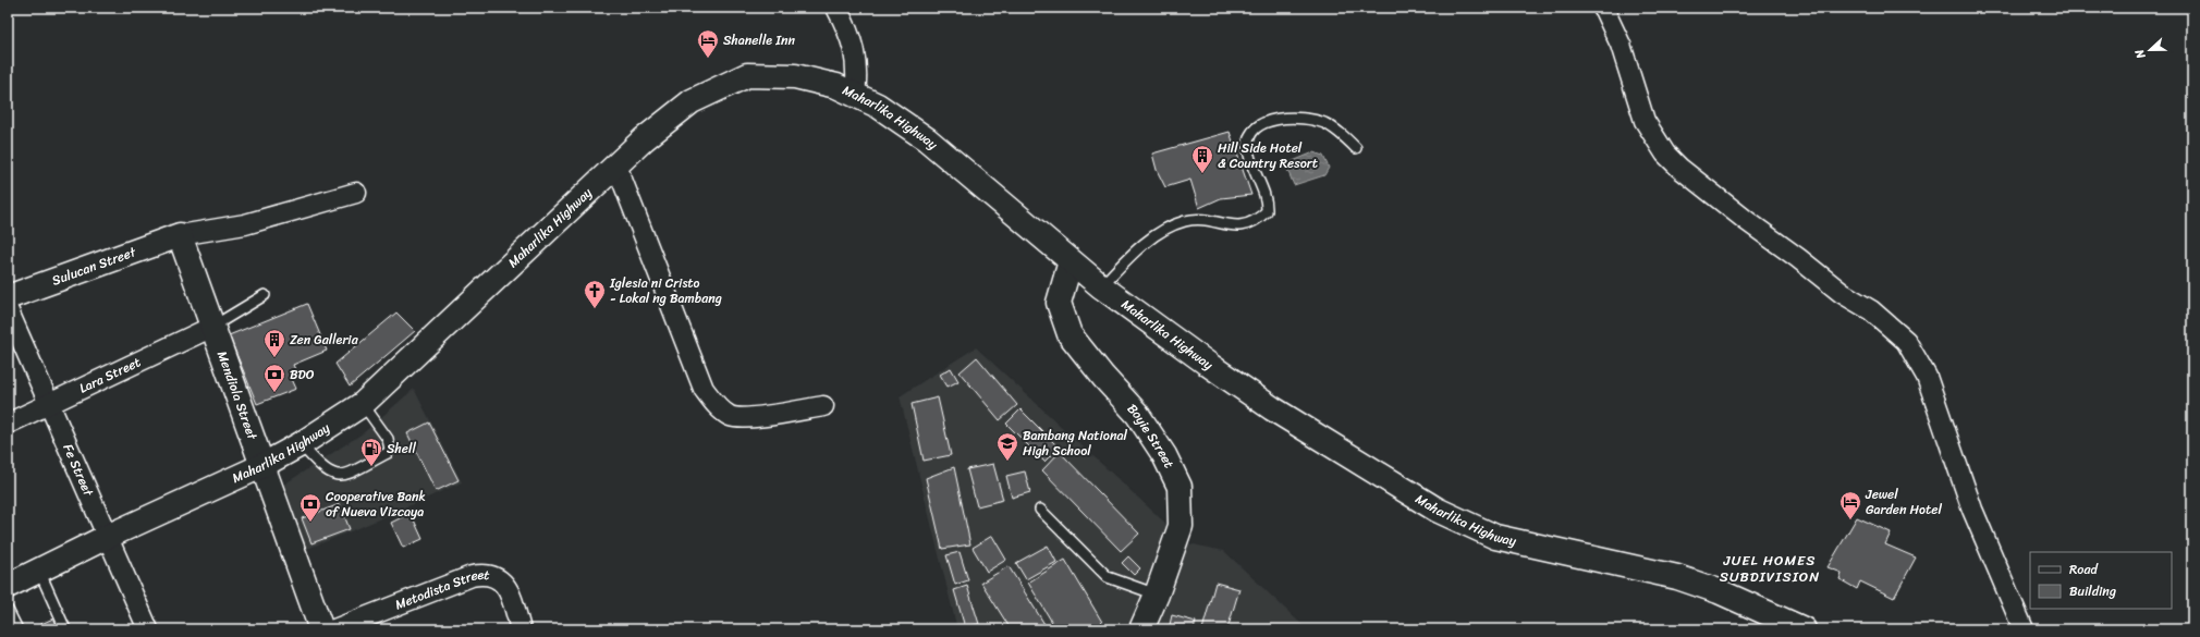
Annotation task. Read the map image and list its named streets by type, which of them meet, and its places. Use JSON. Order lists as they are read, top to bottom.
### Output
{
  "streets": {
    "main road": [
      "Maharlika Highway",
      "Sulucan Street",
      "Mendiola Street",
      "Boyie Street"
    ],
    "street": ["Lara Street", "Fe Street", "Metodista Street"]
  },
  "crossings": [
    ["Maharlika Highway", "Mendiola Street"],
    ["Maharlika Highway", "Boyie Street"],
    ["Maharlika Highway", "Fe Street"],
    ["Sulucan Street", "Mendiola Street"],
    ["Lara Street", "Mendiola Street"],
    ["Lara Street", "Fe Street"]
  ],
  "districts": ["JUEL HOMES SUBDIVISION"],
  "places": {
    "hotel": ["Shanelle Inn", "Jewel Garden Hotel"],
    "building": ["Hill Side Hotel & Country Resort", "Zen Galleria"],
    "church": ["Iglesia ni Cristo - Lokal ng Bambang"],
    "bank": ["BDO", "Cooperative Bank of Nueva Vizcaya"],
    "school or university": ["Bambang National High School"],
    "fuel station": ["Shell"]
  },
  "legend": ["Road", "Building"],
  "north": "left"
}
